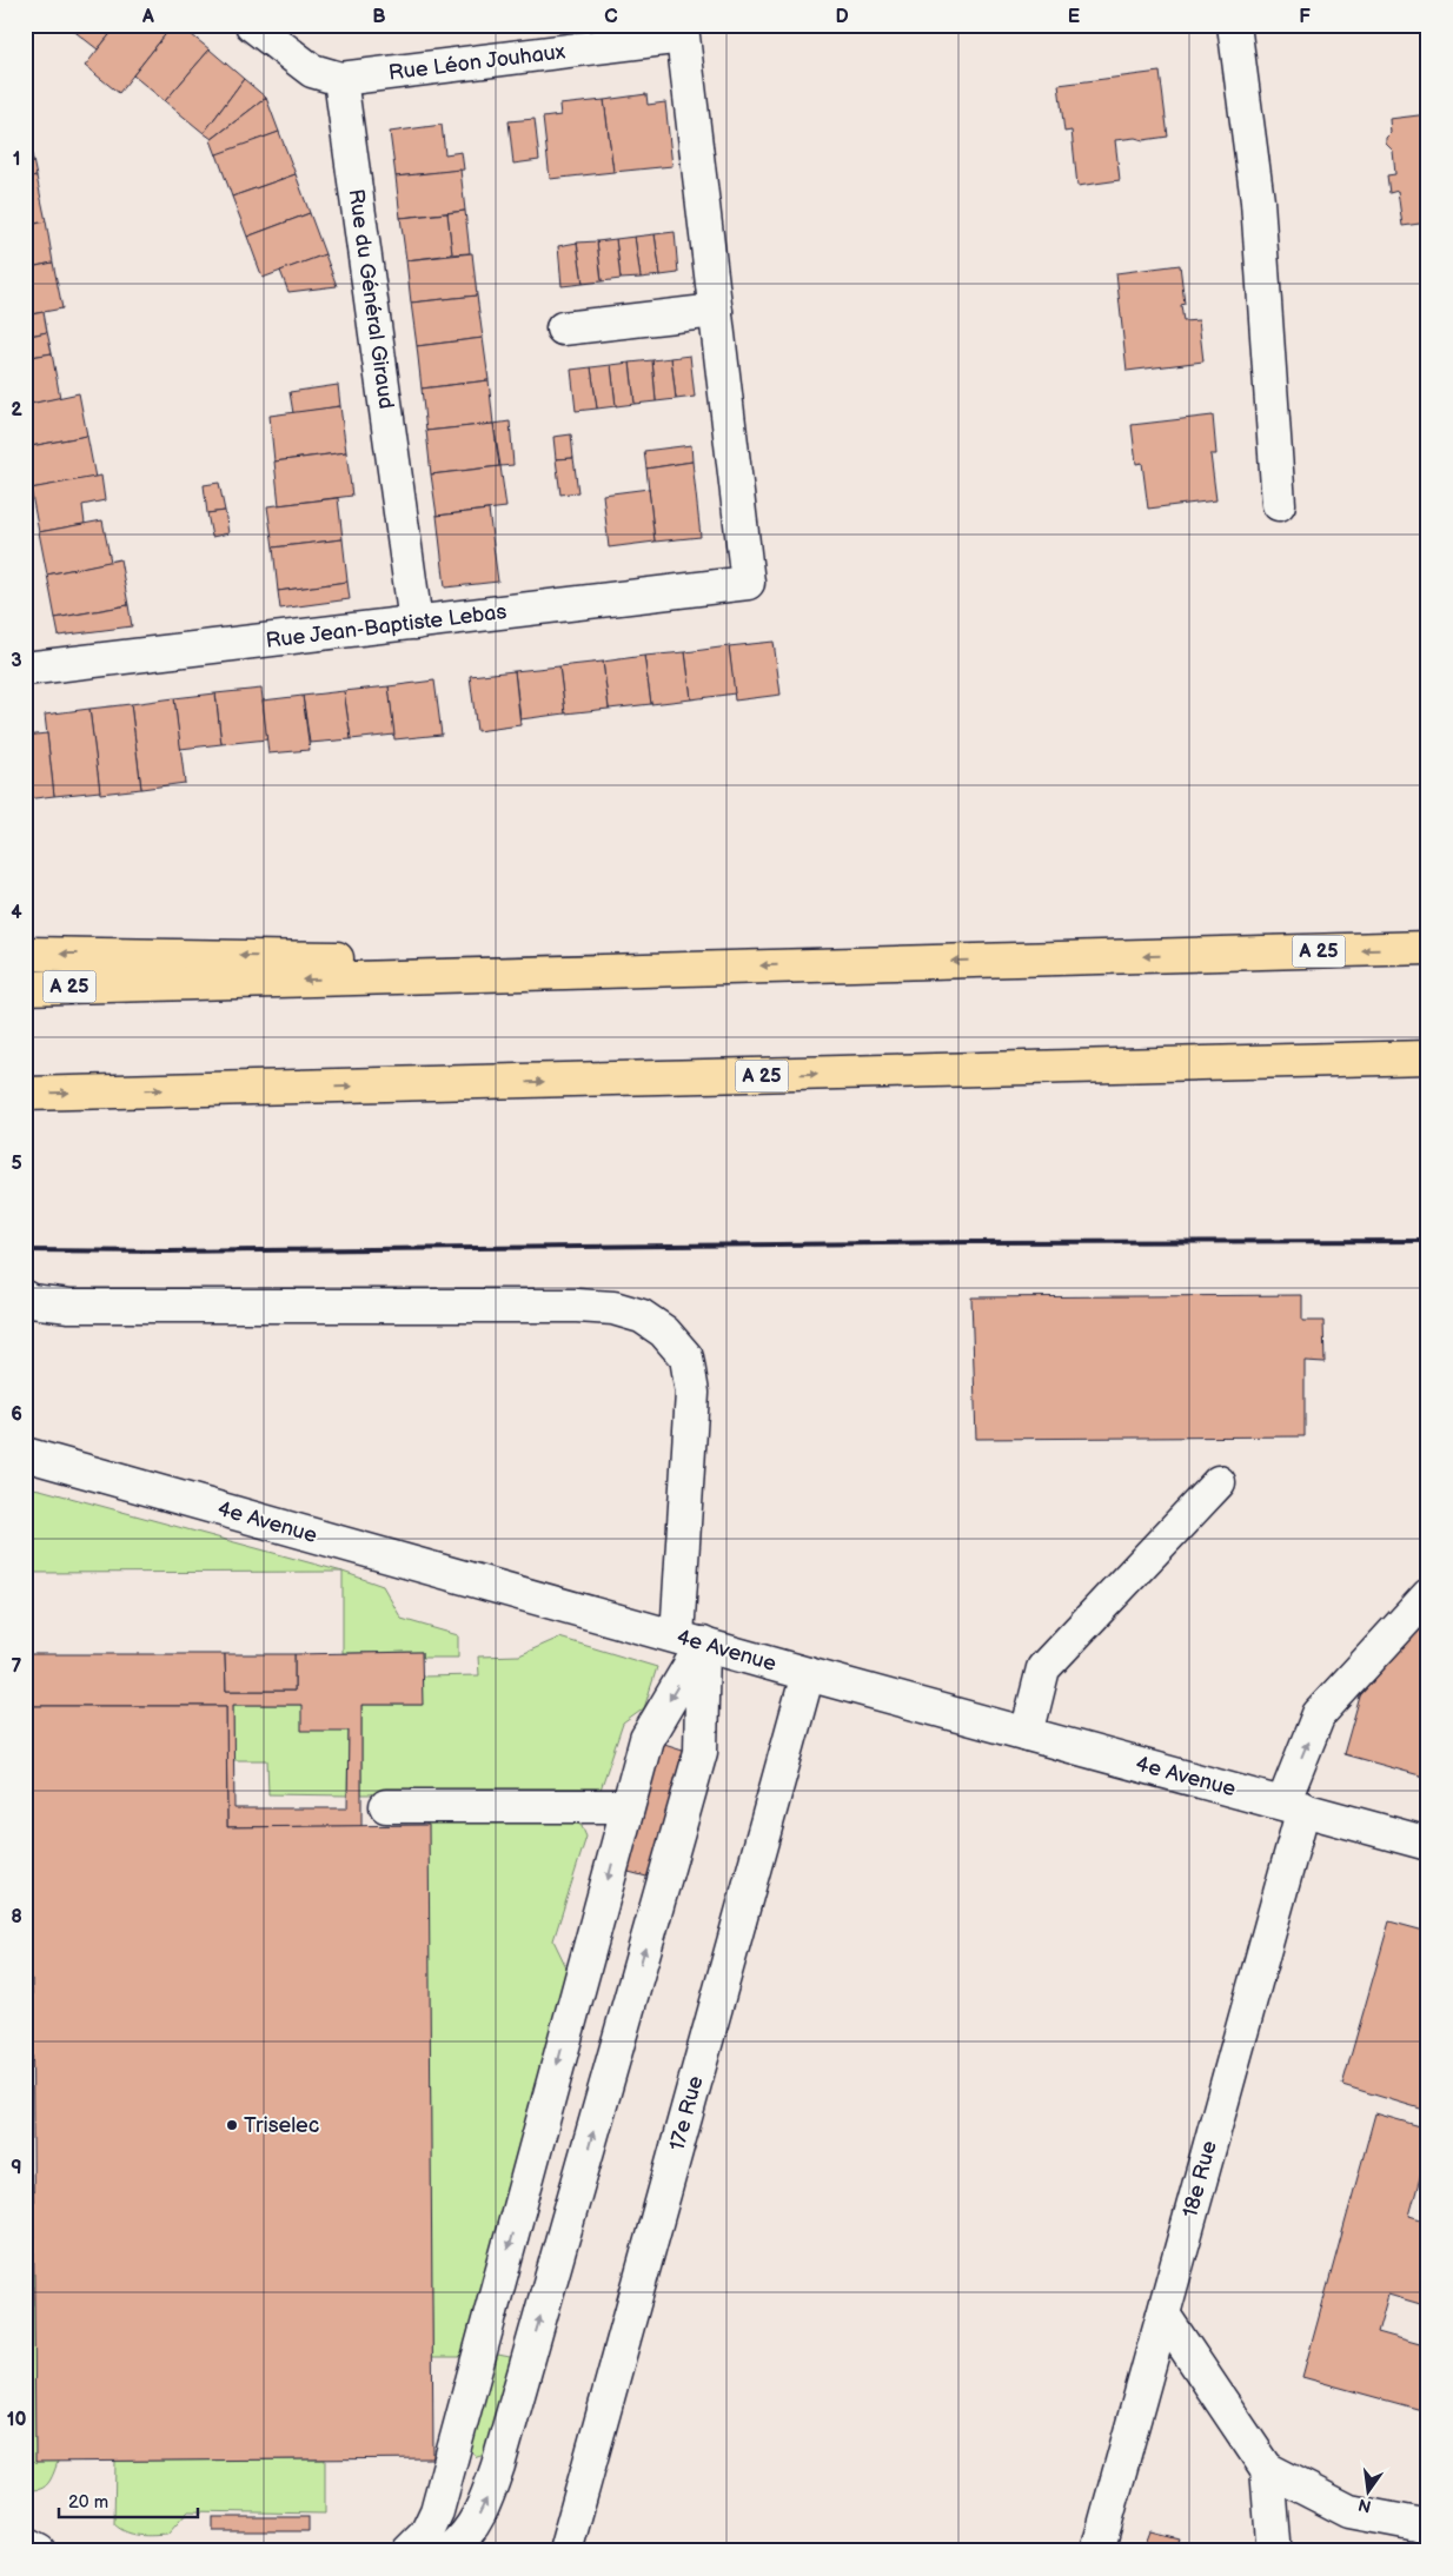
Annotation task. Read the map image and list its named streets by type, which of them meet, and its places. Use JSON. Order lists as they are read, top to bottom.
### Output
{
  "streets": {
    "highway": ["A 25"],
    "street": [
      "Rue Léon Jouhaux",
      "Rue du Général Giraud",
      "Rue Jean-Baptiste Lebas",
      "4e Avenue",
      "17e Rue",
      "18e Rue"
    ]
  },
  "crossings": [
    ["Rue Léon Jouhaux", "Rue du Général Giraud"],
    ["Rue Léon Jouhaux", "Rue Jean-Baptiste Lebas"],
    ["Rue du Général Giraud", "Rue Jean-Baptiste Lebas"],
    ["4e Avenue", "17e Rue"],
    ["4e Avenue", "18e Rue"]
  ],
  "places": ["Triselec"],
  "scale_bar": "20 m",
  "north": "bottom",
  "grid": {
    "columns": [
      "A",
      "B",
      "C",
      "D",
      "E",
      "F"
    ],
    "rows": [
      "1",
      "2",
      "3",
      "4",
      "5",
      "6",
      "7",
      "8",
      "9",
      "10"
    ]
  }
}
